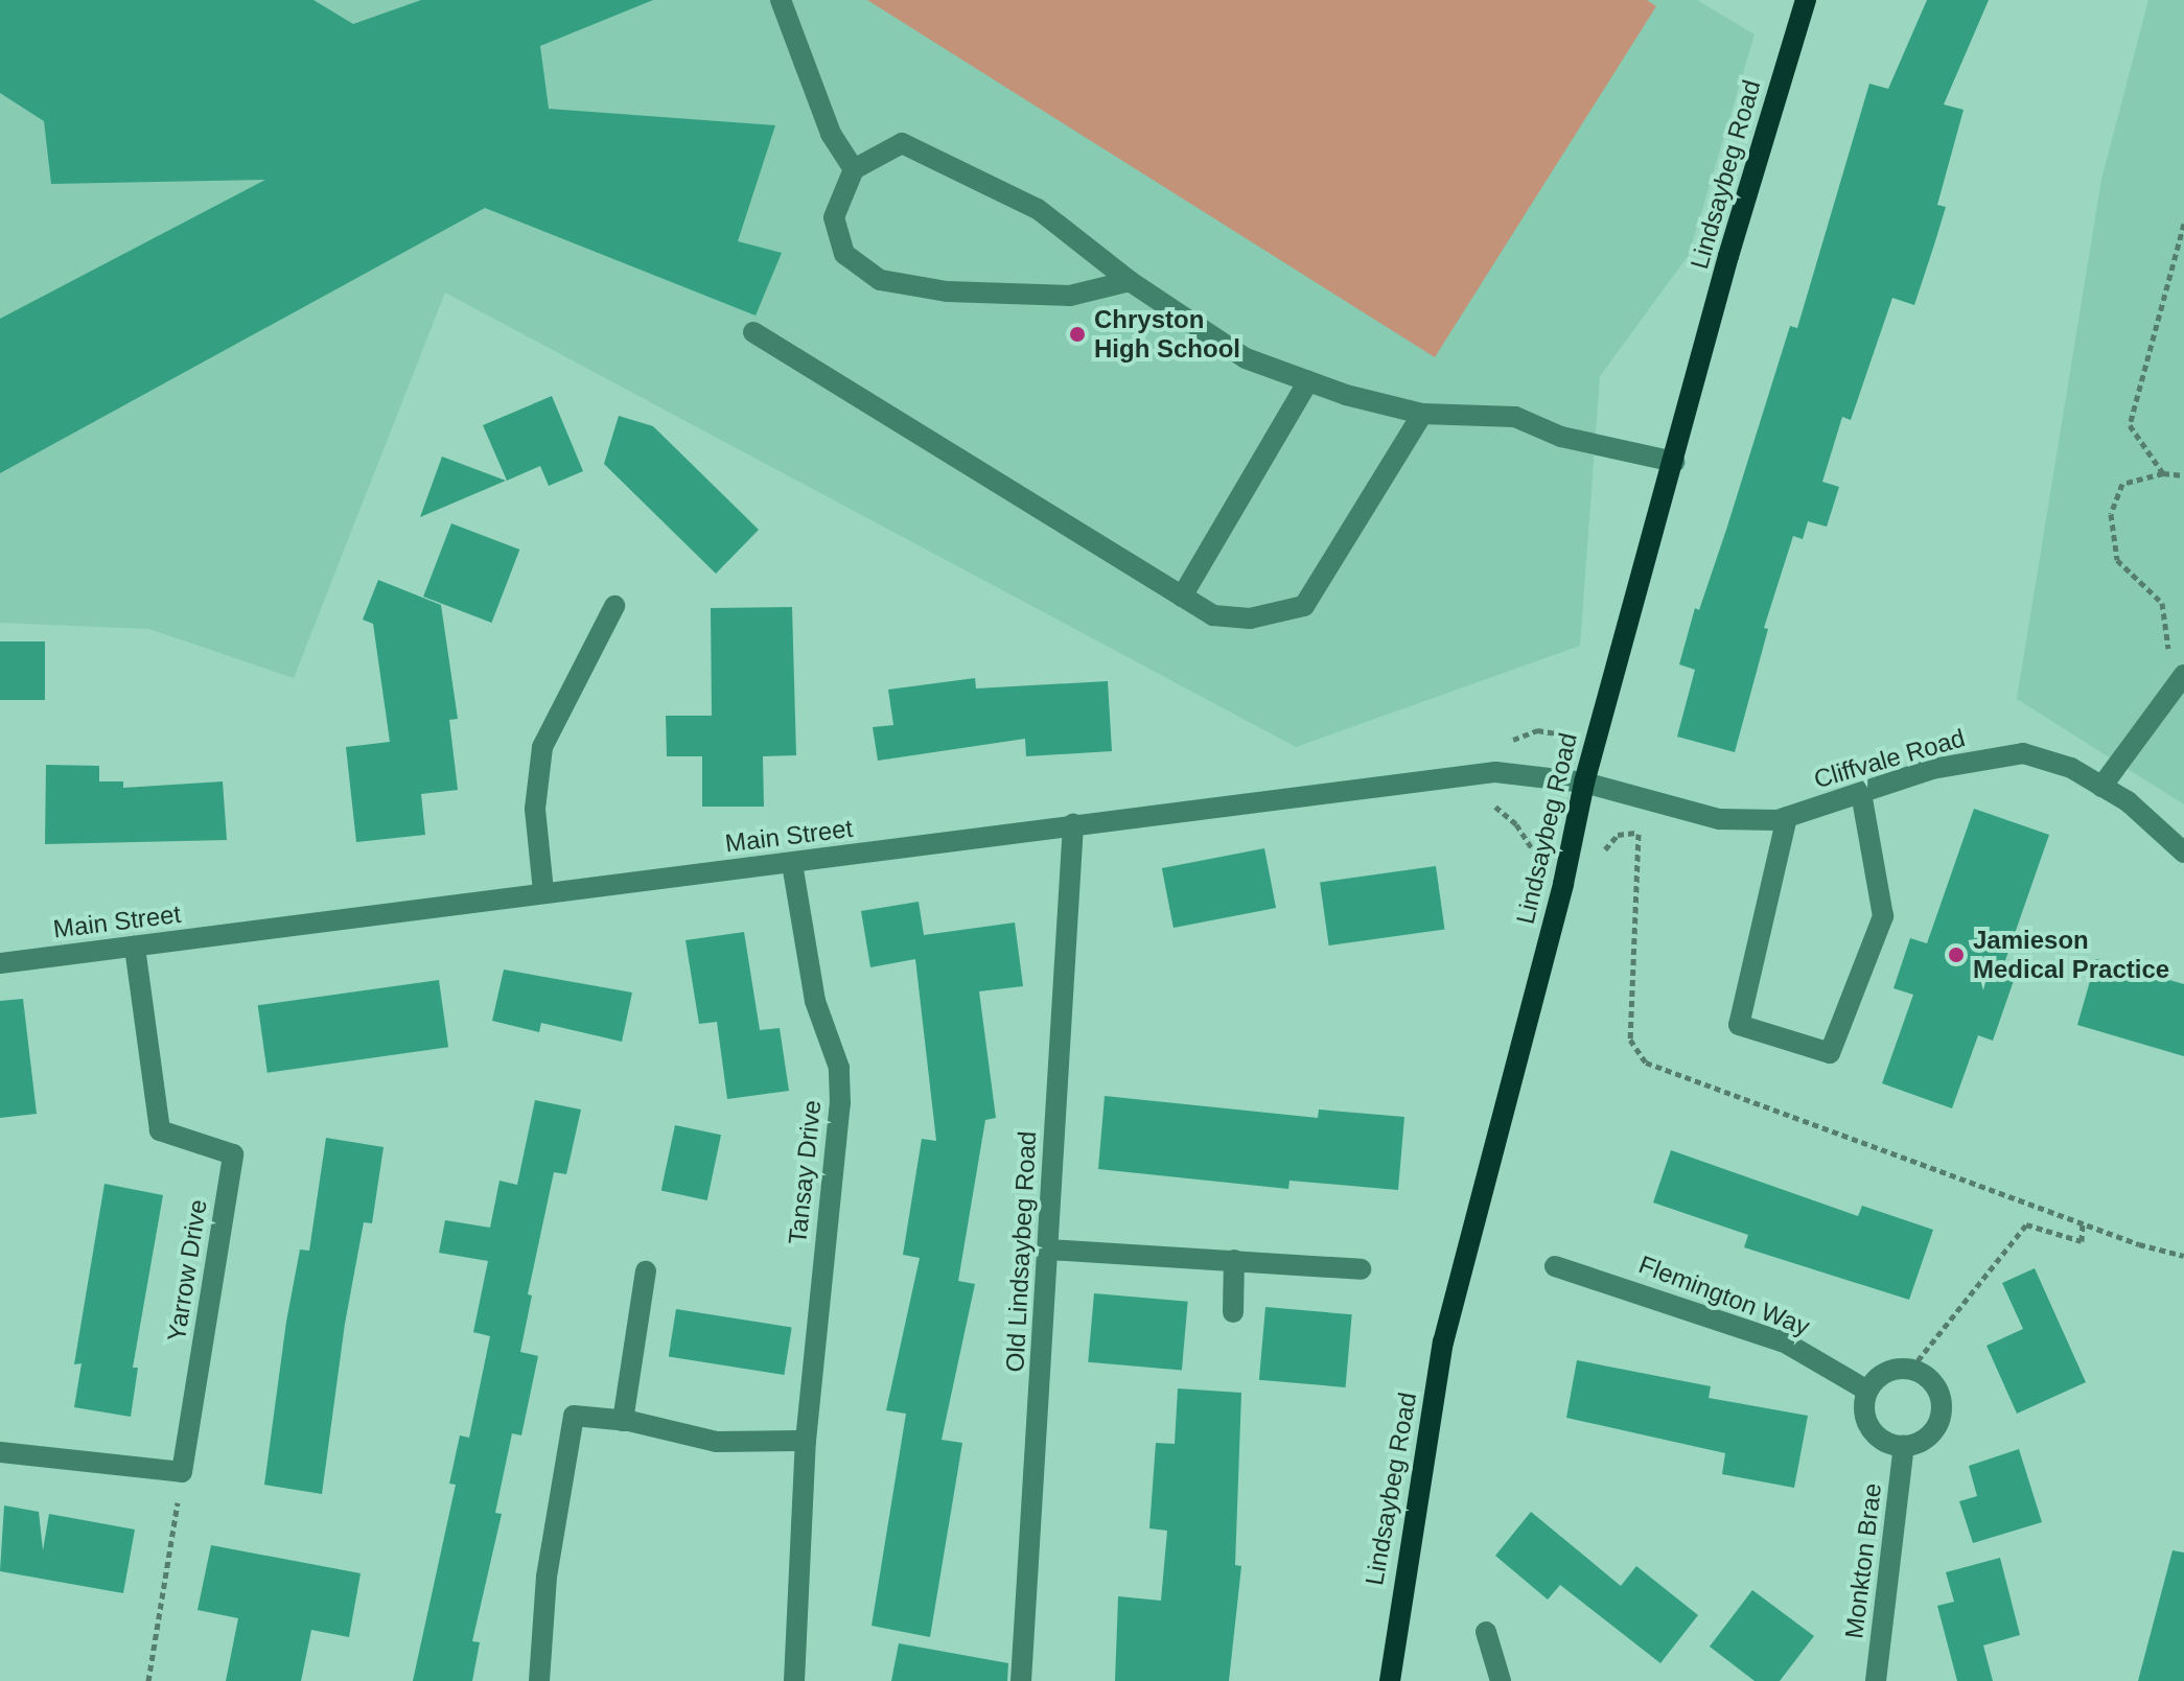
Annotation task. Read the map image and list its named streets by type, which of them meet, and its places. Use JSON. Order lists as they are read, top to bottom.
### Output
{
  "streets": {
    "main road": ["Lindsaybeg Road"],
    "street": [
      "Cliffvale Road",
      "Main Street",
      "Tansay Drive",
      "Old Lindsaybeg Road",
      "Yarrow Drive",
      "Flemington Way",
      "Monkton Brae"
    ]
  },
  "crossings": [
    ["Lindsaybeg Road", "Cliffvale Road"],
    ["Lindsaybeg Road", "Main Street"],
    ["Cliffvale Road", "Main Street"],
    ["Main Street", "Tansay Drive"],
    ["Main Street", "Old Lindsaybeg Road"],
    ["Main Street", "Yarrow Drive"],
    ["Flemington Way", "Monkton Brae"]
  ],
  "places": ["Chryston High School", "Jamieson Medical Practice"]
}
